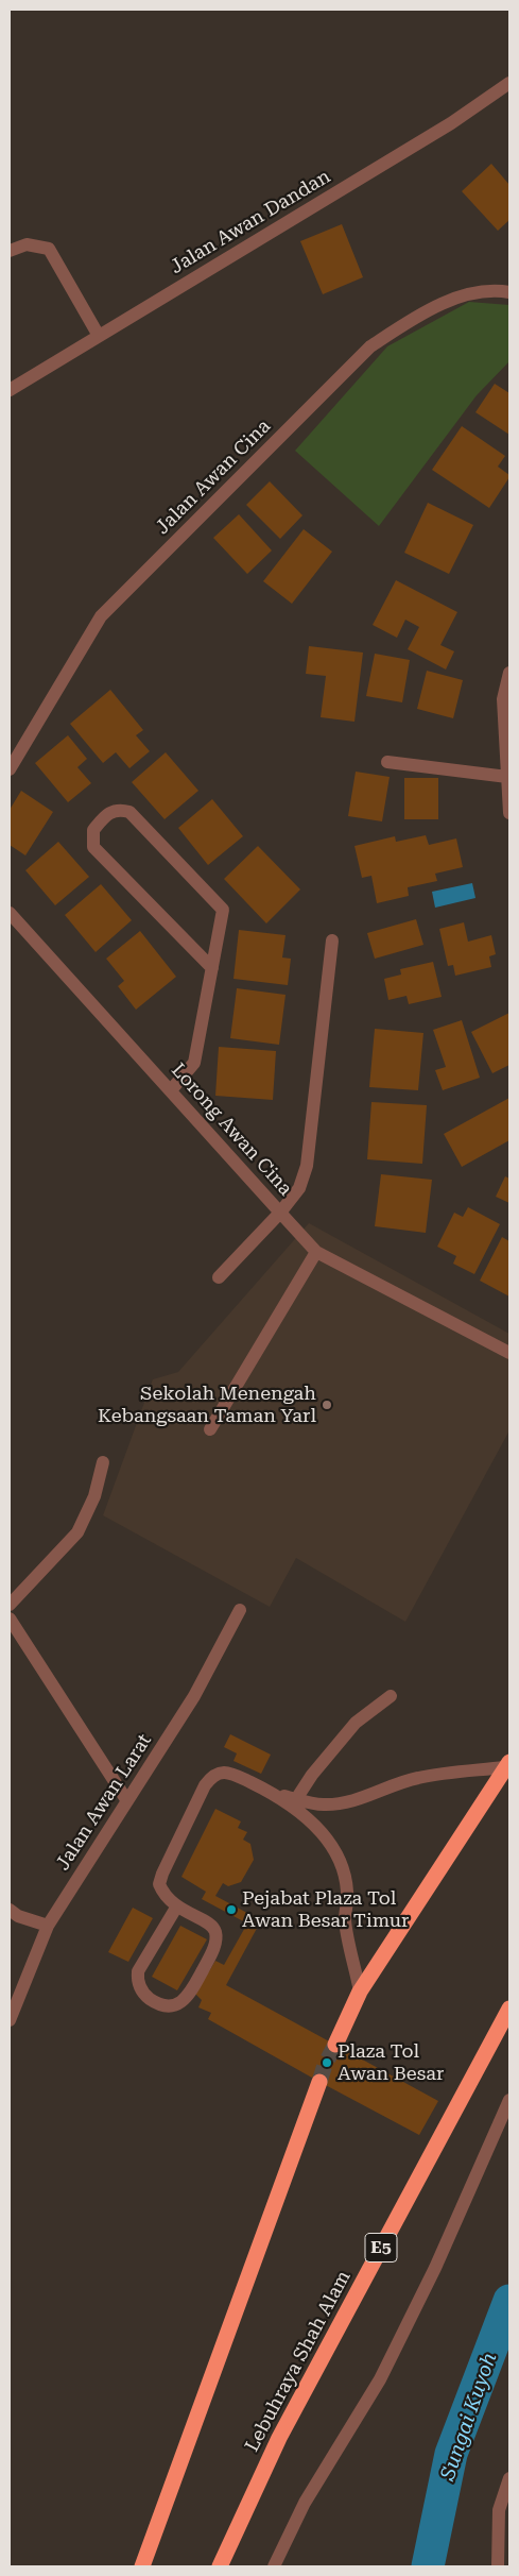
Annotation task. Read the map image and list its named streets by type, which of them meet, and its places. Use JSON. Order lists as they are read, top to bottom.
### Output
{
  "streets": {
    "highway": ["E5", "Lebuhraya Shah Alam"],
    "street": [
      "Jalan Awan Dandan",
      "Jalan Awan Cina",
      "Lorong Awan Cina",
      "Jalan Awan Larat"
    ]
  },
  "water": ["Sungai Kuyoh"],
  "places": ["Sekolah Menengah Kebangsaan Taman Yarl", "Pejabat Plaza Tol Awan Besar Timur", "Plaza Tol Awan Besar"]
}
